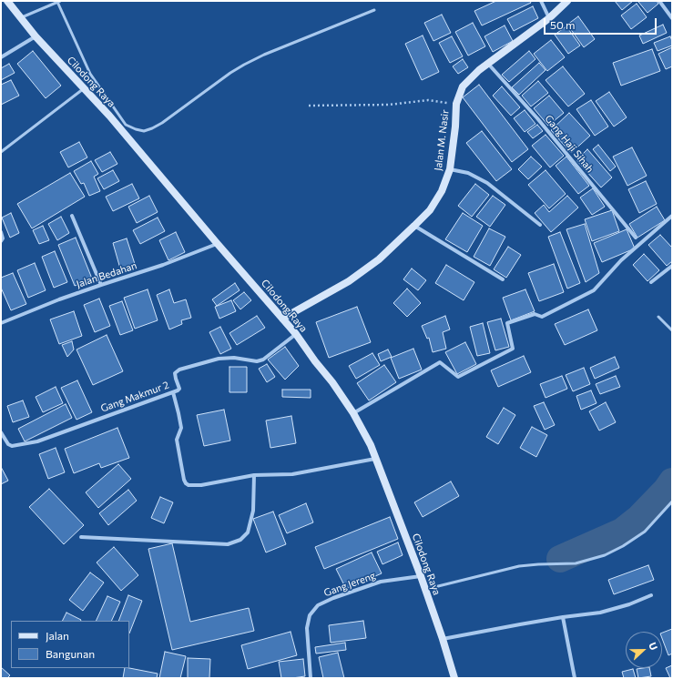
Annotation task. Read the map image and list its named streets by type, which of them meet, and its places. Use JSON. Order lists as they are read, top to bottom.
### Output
{
  "streets": {
    "street": [
      "Cilodong Raya",
      "Jalan M. Nasir",
      "Gang Haji Sihah",
      "Jalan Bedahan",
      "Gang Makmur 2",
      "Gang Jereng"
    ]
  },
  "crossings": [
    ["Cilodong Raya", "Jalan M. Nasir"],
    ["Cilodong Raya", "Jalan Bedahan"],
    ["Cilodong Raya", "Gang Makmur 2"],
    ["Cilodong Raya", "Gang Jereng"],
    ["Jalan M. Nasir", "Gang Haji Sihah"]
  ],
  "legend": ["Jalan", "Bangunan"],
  "scale_bar": "50 m",
  "north": "right"
}
